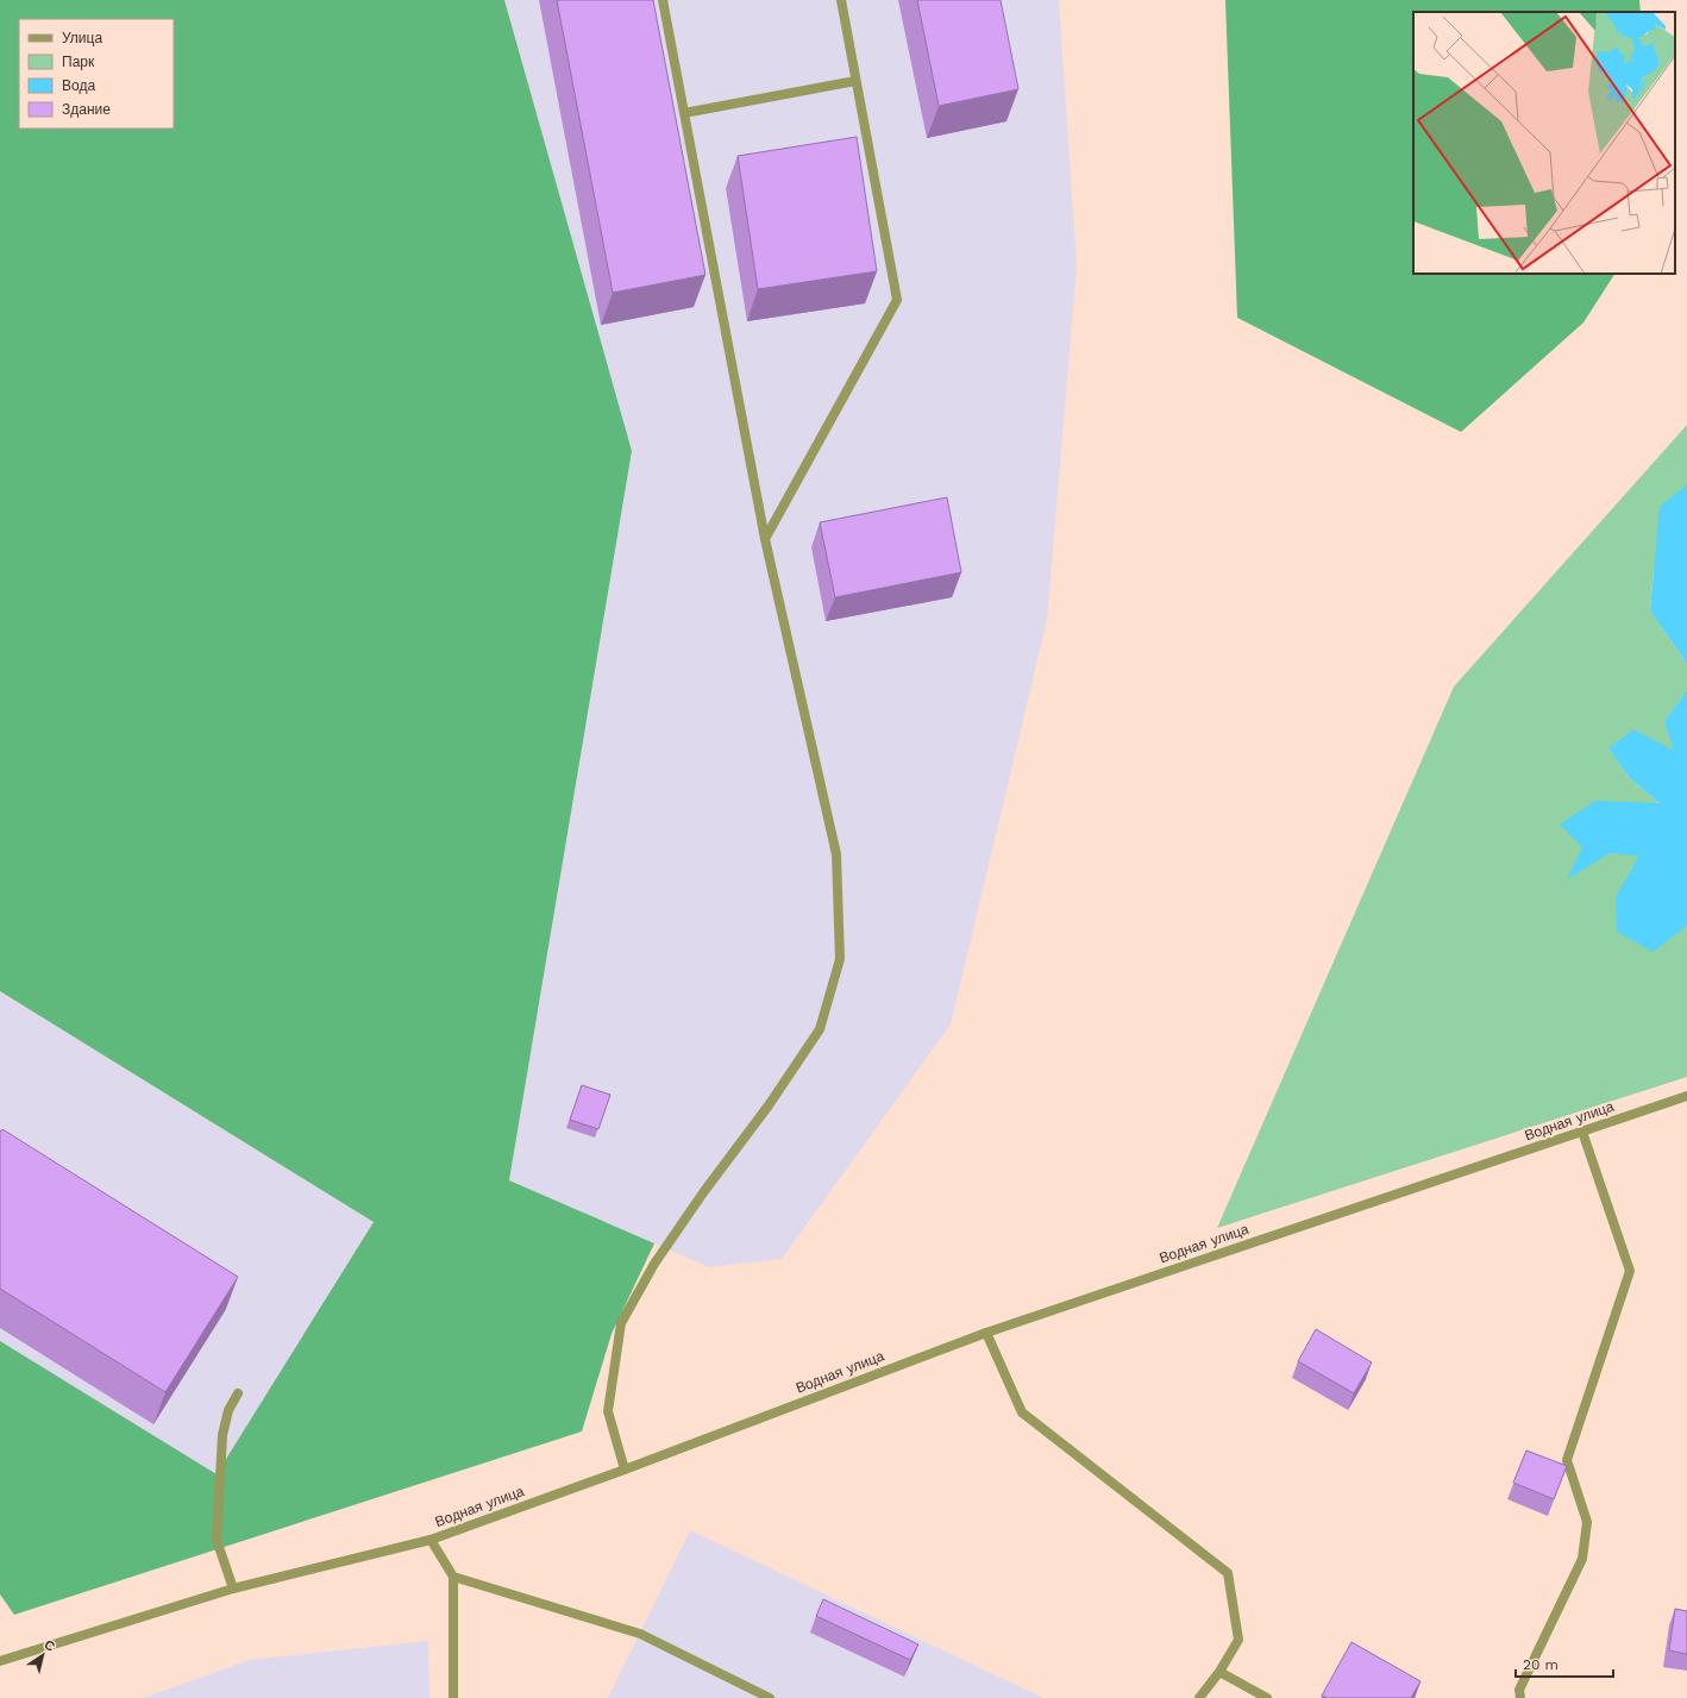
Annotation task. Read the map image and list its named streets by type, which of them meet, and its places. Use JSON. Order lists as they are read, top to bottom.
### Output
{
  "streets": {
    "street": ["Водная улица"]
  },
  "legend": [
    "Улица",
    "Парк",
    "Вода",
    "Здание"
  ],
  "scale_bar": "20 m",
  "north": "top right"
}
